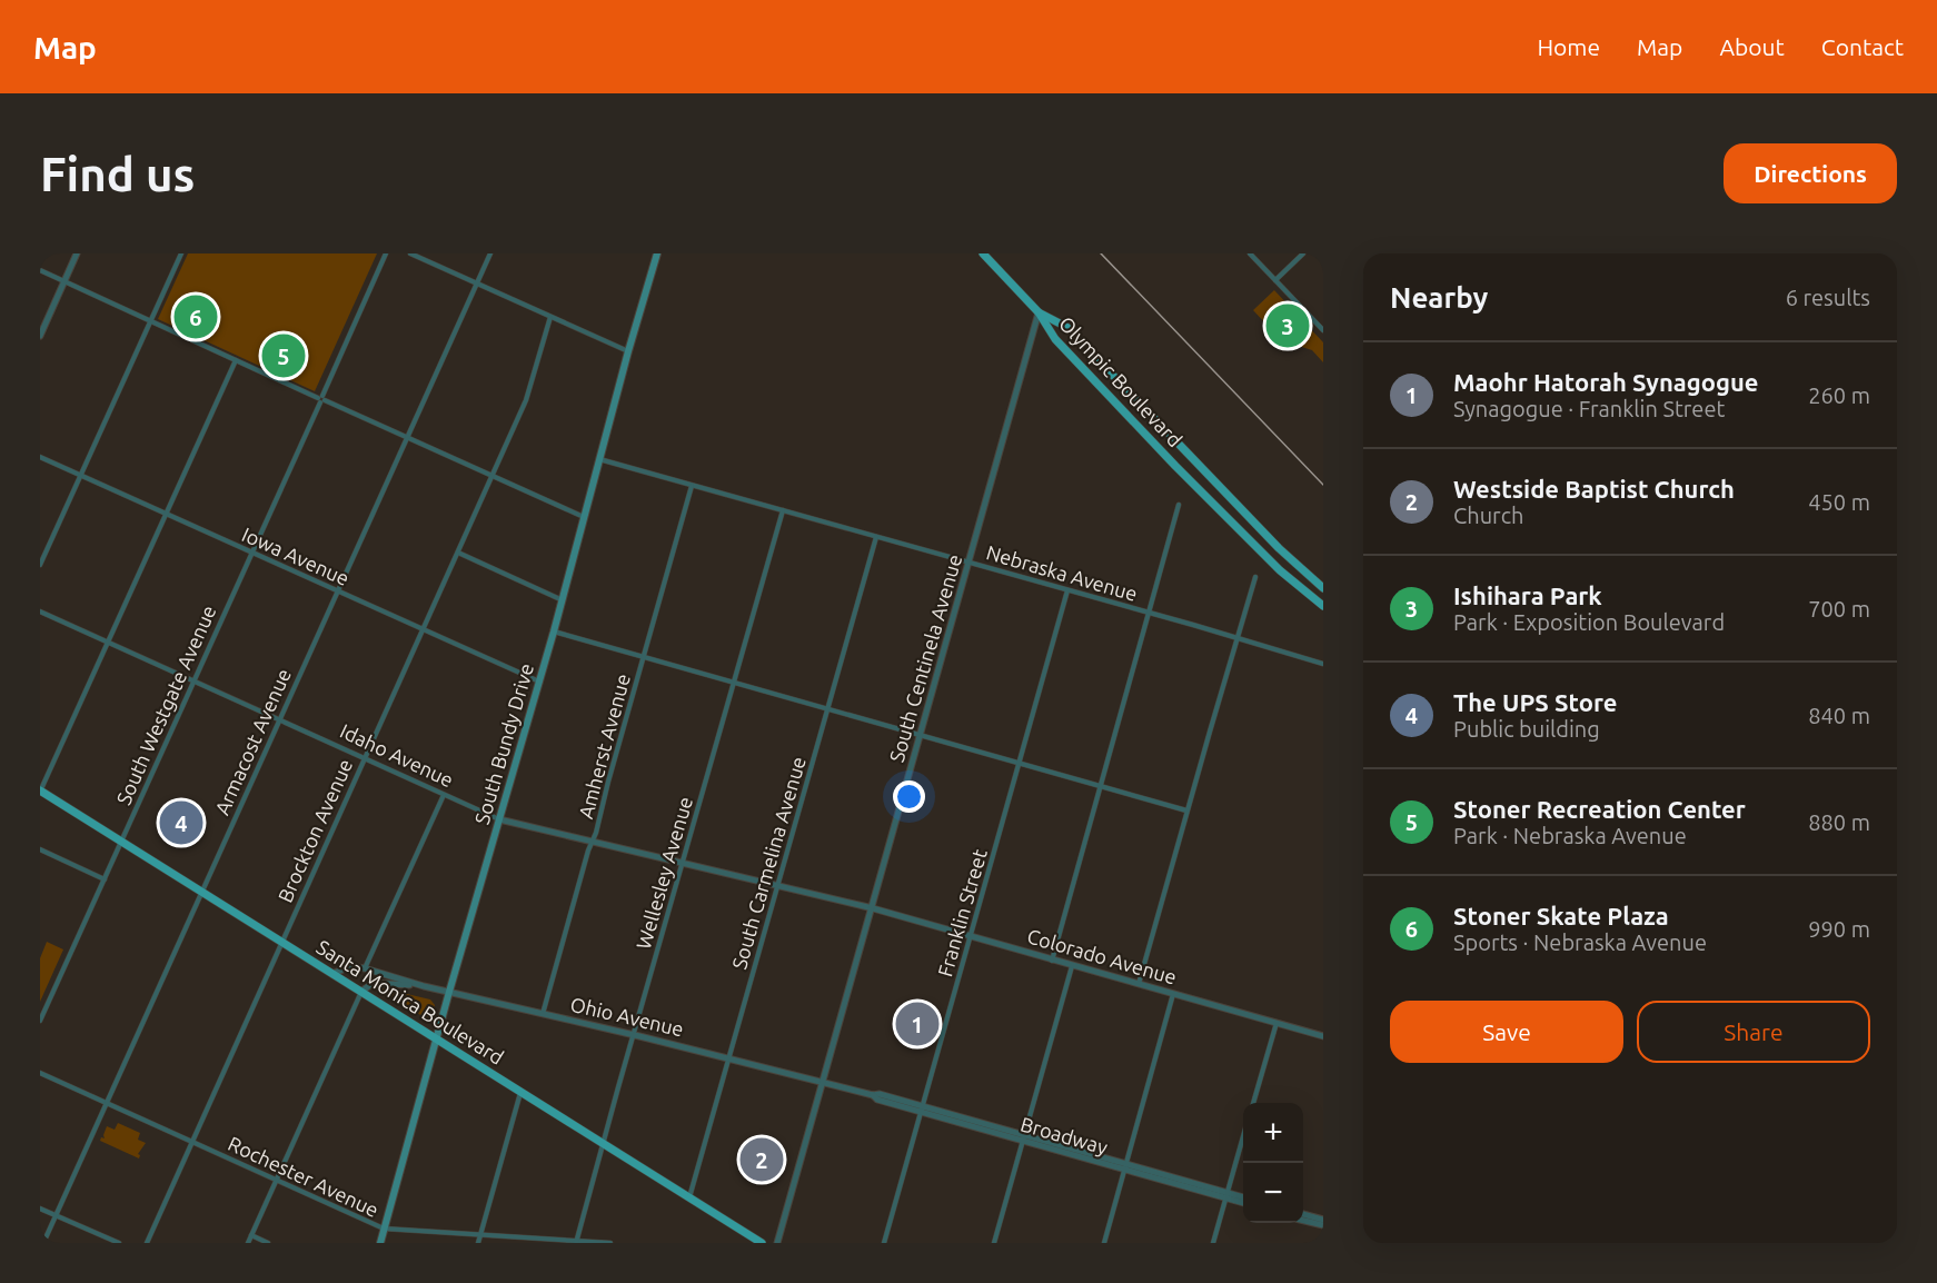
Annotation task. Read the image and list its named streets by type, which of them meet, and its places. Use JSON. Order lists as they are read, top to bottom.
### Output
{
  "streets": {
    "main road": ["Olympic Boulevard", "South Bundy Drive", "Santa Monica Boulevard"],
    "street": [
      "Iowa Avenue",
      "Nebraska Avenue",
      "South Centinela Avenue",
      "South Westgate Avenue",
      "Armacost Avenue",
      "Amherst Avenue",
      "Idaho Avenue",
      "Brockton Avenue",
      "South Carmelina Avenue",
      "Wellesley Avenue",
      "Franklin Street",
      "Colorado Avenue",
      "Ohio Avenue",
      "Broadway",
      "Rochester Avenue"
    ]
  },
  "crossings": [
    ["Olympic Boulevard", "South Centinela Avenue"],
    ["Iowa Avenue", "South Westgate Avenue"],
    ["Iowa Avenue", "Armacost Avenue"],
    ["Iowa Avenue", "South Bundy Drive"],
    ["Iowa Avenue", "Brockton Avenue"],
    ["Nebraska Avenue", "South Centinela Avenue"],
    ["Nebraska Avenue", "South Bundy Drive"],
    ["Nebraska Avenue", "Amherst Avenue"],
    ["Nebraska Avenue", "South Carmelina Avenue"],
    ["Nebraska Avenue", "Wellesley Avenue"],
    ["Nebraska Avenue", "Franklin Street"],
    ["South Centinela Avenue", "Idaho Avenue"],
    ["South Centinela Avenue", "Colorado Avenue"],
    ["South Centinela Avenue", "Ohio Avenue"],
    ["South Centinela Avenue", "Broadway"],
    ["South Westgate Avenue", "Idaho Avenue"],
    ["South Westgate Avenue", "Santa Monica Boulevard"],
    ["Armacost Avenue", "Idaho Avenue"],
    ["Armacost Avenue", "Santa Monica Boulevard"],
    ["Armacost Avenue", "Rochester Avenue"],
    ["South Bundy Drive", "Idaho Avenue"],
    ["South Bundy Drive", "Santa Monica Boulevard"],
    ["South Bundy Drive", "Ohio Avenue"],
    ["South Bundy Drive", "Rochester Avenue"],
    ["Amherst Avenue", "Idaho Avenue"],
    ["Amherst Avenue", "Ohio Avenue"],
    ["Idaho Avenue", "Brockton Avenue"],
    ["Idaho Avenue", "South Carmelina Avenue"],
    ["Idaho Avenue", "Wellesley Avenue"],
    ["Idaho Avenue", "Colorado Avenue"],
    ["Brockton Avenue", "Santa Monica Boulevard"],
    ["Brockton Avenue", "Rochester Avenue"],
    ["South Carmelina Avenue", "Santa Monica Boulevard"],
    ["South Carmelina Avenue", "Ohio Avenue"],
    ["Wellesley Avenue", "Santa Monica Boulevard"],
    ["Wellesley Avenue", "Ohio Avenue"],
    ["Wellesley Avenue", "Rochester Avenue"],
    ["Franklin Street", "Colorado Avenue"],
    ["Franklin Street", "Broadway"],
    ["Santa Monica Boulevard", "Ohio Avenue"],
    ["Ohio Avenue", "Broadway"]
  ],
  "page": {
    "header": "Map",
    "nav": [
      "Home",
      "Map",
      "About",
      "Contact"
    ],
    "buttons": [
      "Directions",
      ["Save", "Share"]
    ],
    "title": "Find us",
    "heading": ["Nearby", "6 results"],
    "pins": [
      "6",
      "3",
      "5",
      "4",
      "1",
      "2"
    ],
    "list": [
      {
        "mark": "1",
        "name": "Maohr Hatorah Synagogue",
        "note": "Synagogue · Franklin Street",
        "value": "260 m"
      },
      {
        "mark": "2",
        "name": "Westside Baptist Church",
        "note": "Church",
        "value": "450 m"
      },
      {
        "mark": "3",
        "name": "Ishihara Park",
        "note": "Park · Exposition Boulevard",
        "value": "700 m"
      },
      {
        "mark": "4",
        "name": "The UPS Store",
        "note": "Public building",
        "value": "840 m"
      },
      {
        "mark": "5",
        "name": "Stoner Recreation Center",
        "note": "Park · Nebraska Avenue",
        "value": "880 m"
      },
      {
        "mark": "6",
        "name": "Stoner Skate Plaza",
        "note": "Sports · Nebraska Avenue",
        "value": "990 m"
      }
    ],
    "map_buttons": ["+", "−"]
  }
}
